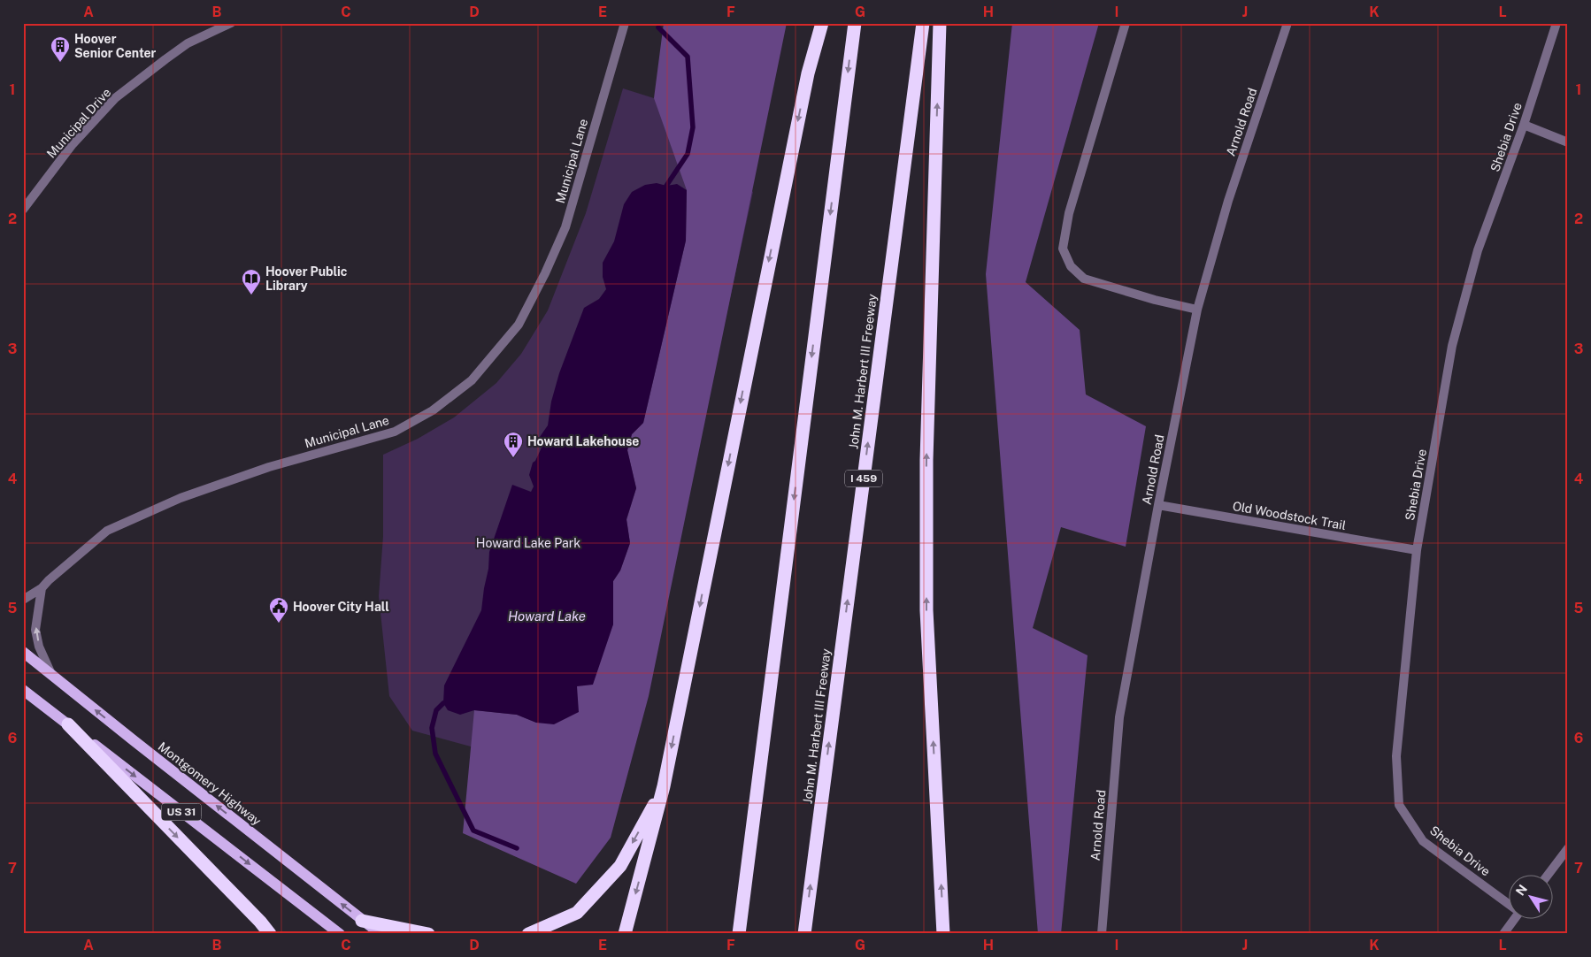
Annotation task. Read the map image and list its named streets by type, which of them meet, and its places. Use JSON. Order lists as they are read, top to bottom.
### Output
{
  "streets": {
    "highway": ["John M. Harbert III Freeway", "I 459"],
    "main road": ["Montgomery Highway", "US 31"],
    "street": [
      "Arnold Road",
      "Municipal Drive",
      "Shebia Drive",
      "Municipal Lane",
      "Old Woodstock Trail"
    ]
  },
  "crossings": [
    ["Arnold Road", "Old Woodstock Trail"],
    ["Shebia Drive", "Old Woodstock Trail"]
  ],
  "water": ["Howard Lake"],
  "parks": ["Howard Lake Park"],
  "places": {
    "building": ["Hoover Senior Center", "Howard Lakehouse"],
    "library": ["Hoover Public Library"],
    "public building": ["Hoover City Hall"]
  },
  "north": "top left",
  "grid": {
    "columns": [
      "A",
      "B",
      "C",
      "D",
      "E",
      "F",
      "G",
      "H",
      "I",
      "J",
      "K",
      "L"
    ],
    "rows": [
      "1",
      "2",
      "3",
      "4",
      "5",
      "6",
      "7"
    ]
  }
}
